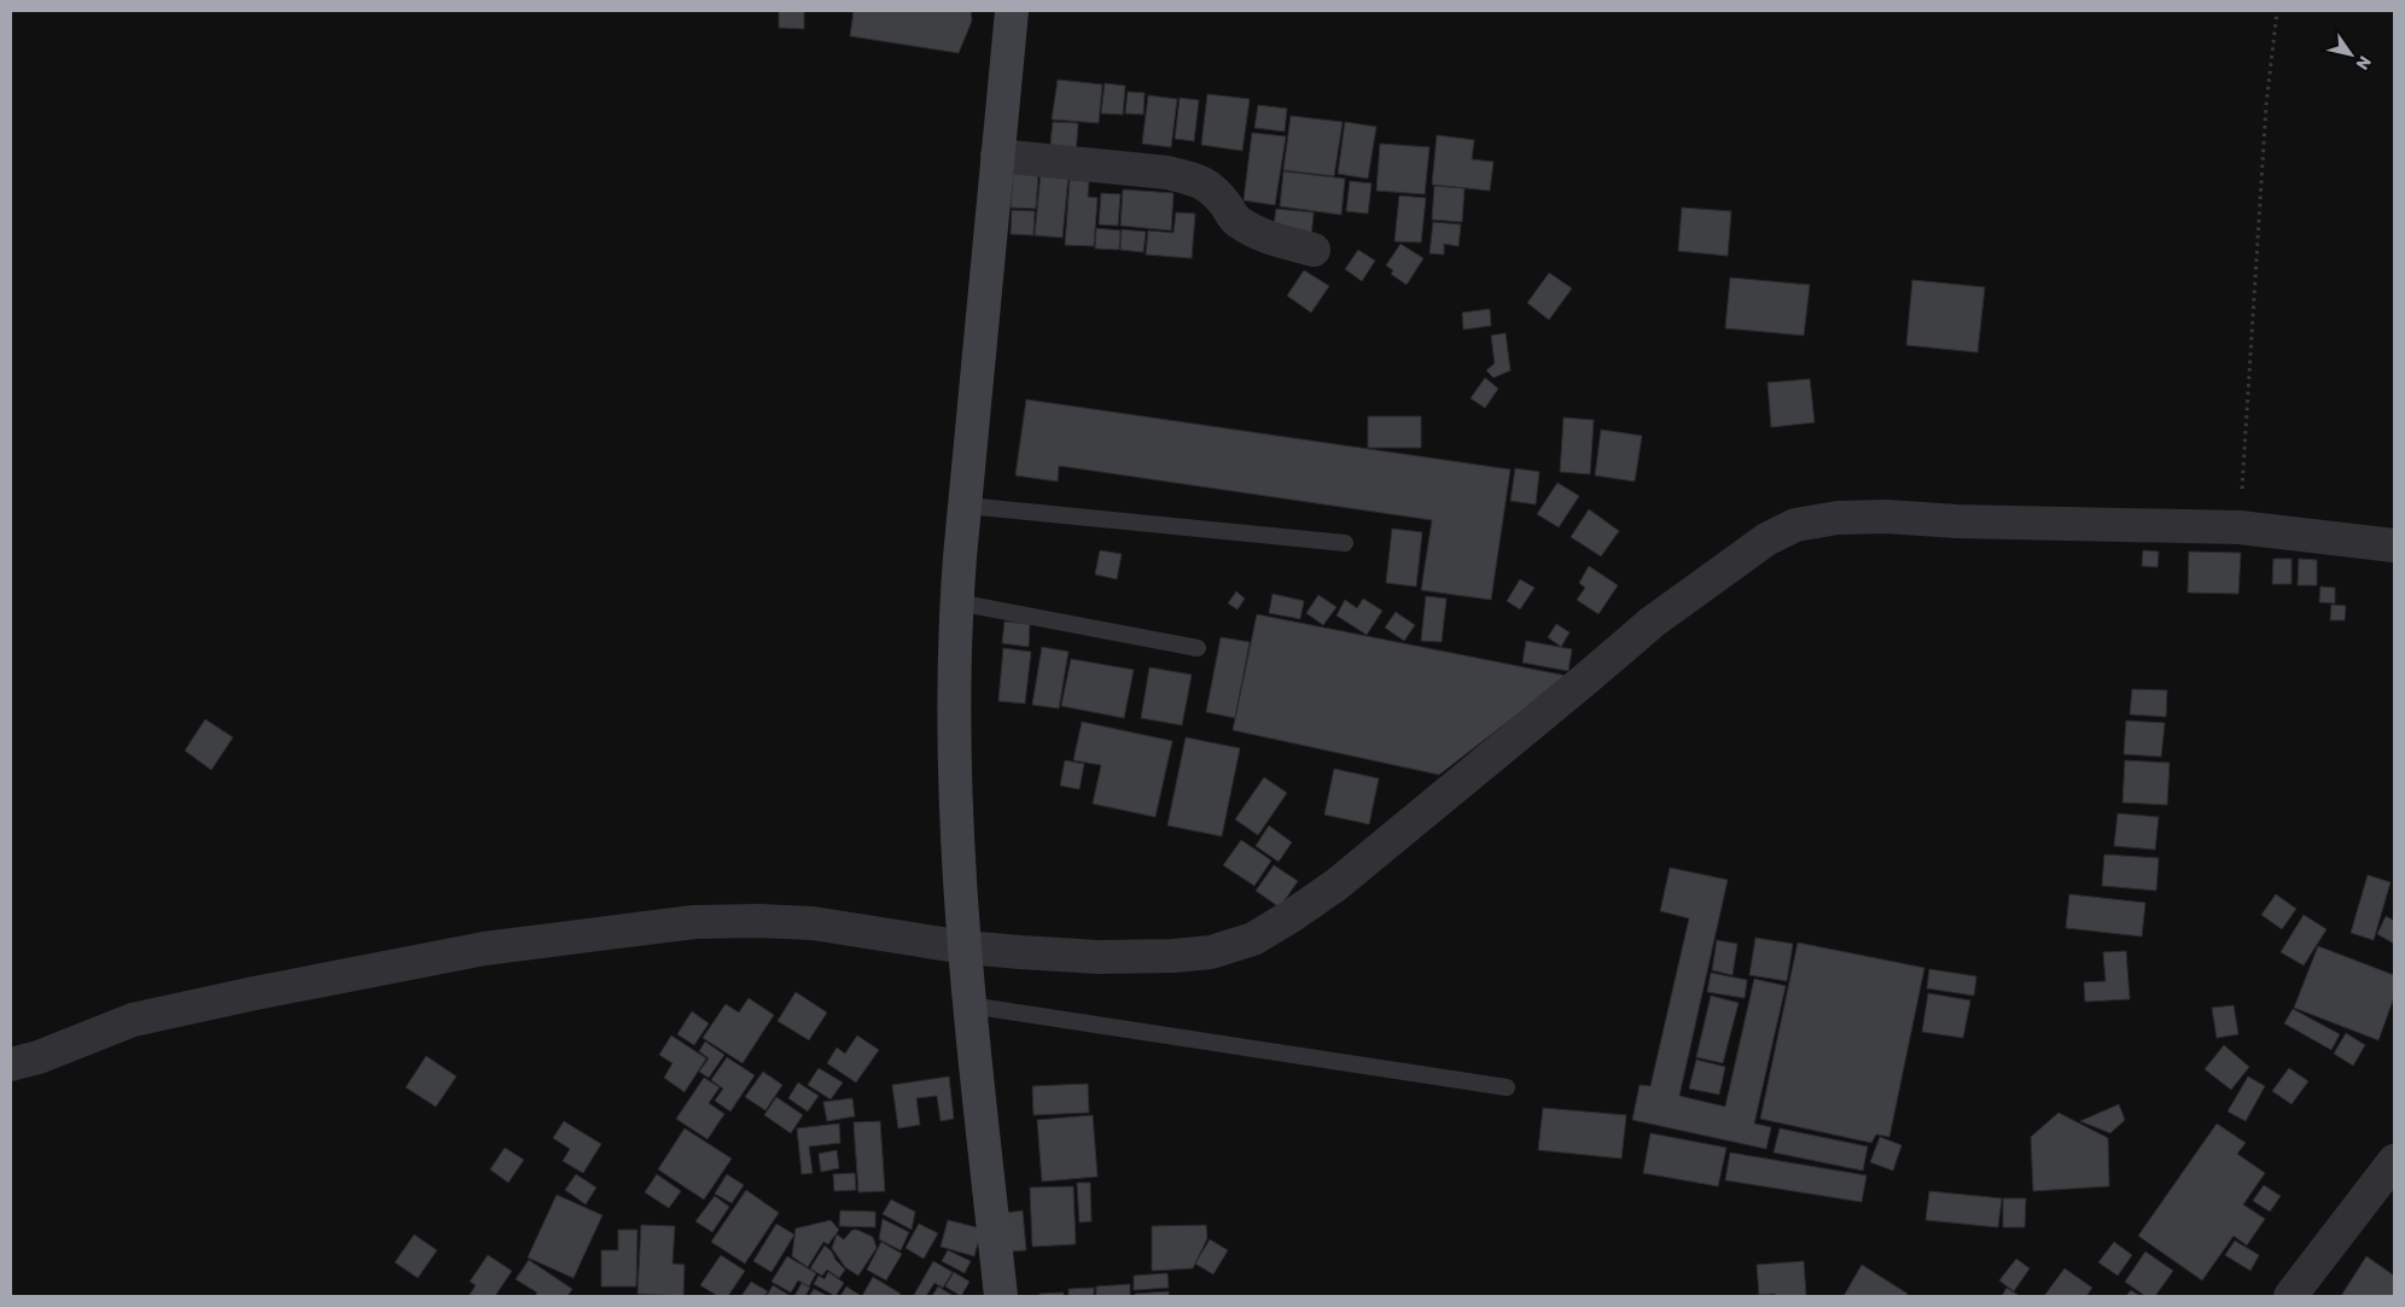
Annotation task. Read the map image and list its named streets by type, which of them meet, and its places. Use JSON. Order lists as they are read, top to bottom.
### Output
{
  "north": "bottom right"
}
